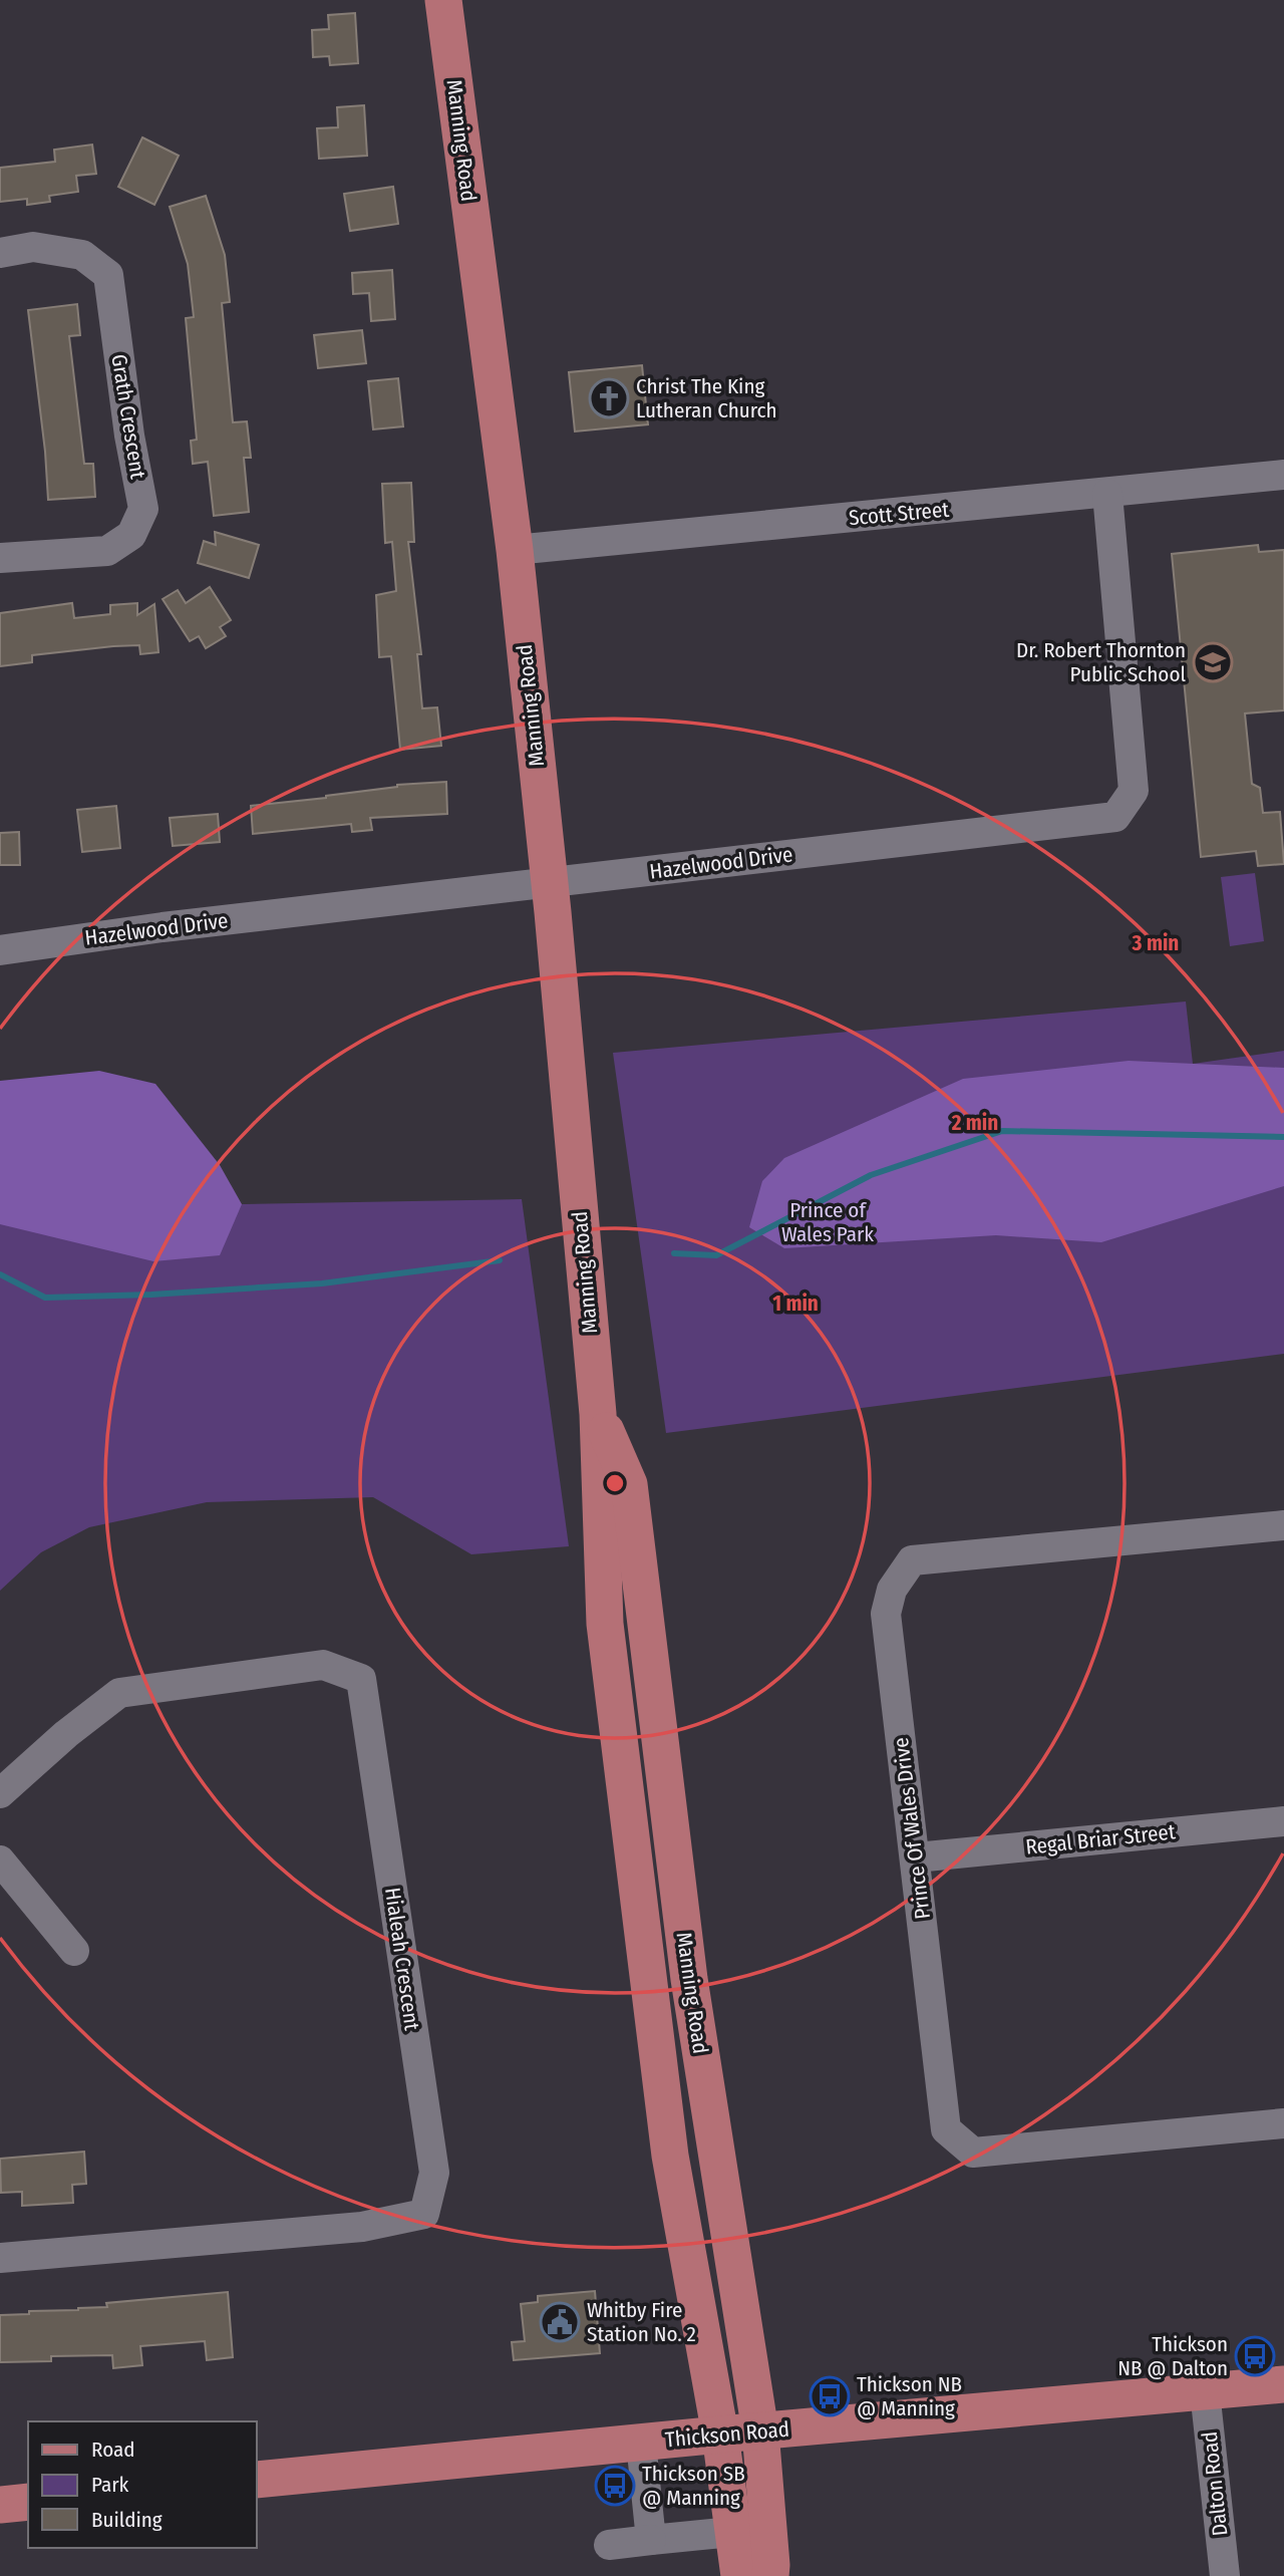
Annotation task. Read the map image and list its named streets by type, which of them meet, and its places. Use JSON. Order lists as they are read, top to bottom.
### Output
{
  "streets": {
    "main road": ["Manning Road", "Thickson Road"],
    "street": [
      "Grath Crescent",
      "Scott Street",
      "Hazelwood Drive",
      "Prince Of Wales Drive",
      "Regal Briar Street",
      "Hialeah Crescent",
      "Dalton Road"
    ]
  },
  "crossings": [
    ["Manning Road", "Scott Street"],
    ["Manning Road", "Hazelwood Drive"],
    ["Manning Road", "Thickson Road"],
    ["Scott Street", "Hazelwood Drive"],
    ["Prince Of Wales Drive", "Regal Briar Street"],
    ["Thickson Road", "Dalton Road"]
  ],
  "parks": ["Prince of Wales Park"],
  "places": {
    "church": ["Christ The King Lutheran Church"],
    "school or university": ["Dr. Robert Thornton Public School"],
    "public building": ["Whitby Fire Station No. 2"],
    "bus stop": ["Thickson NB @ Dalton", "Thickson NB @ Manning", "Thickson SB @ Manning"]
  },
  "legend": ["Road", "Park", "Building"],
  "rings": ["3 min", "2 min", "1 min"]
}
